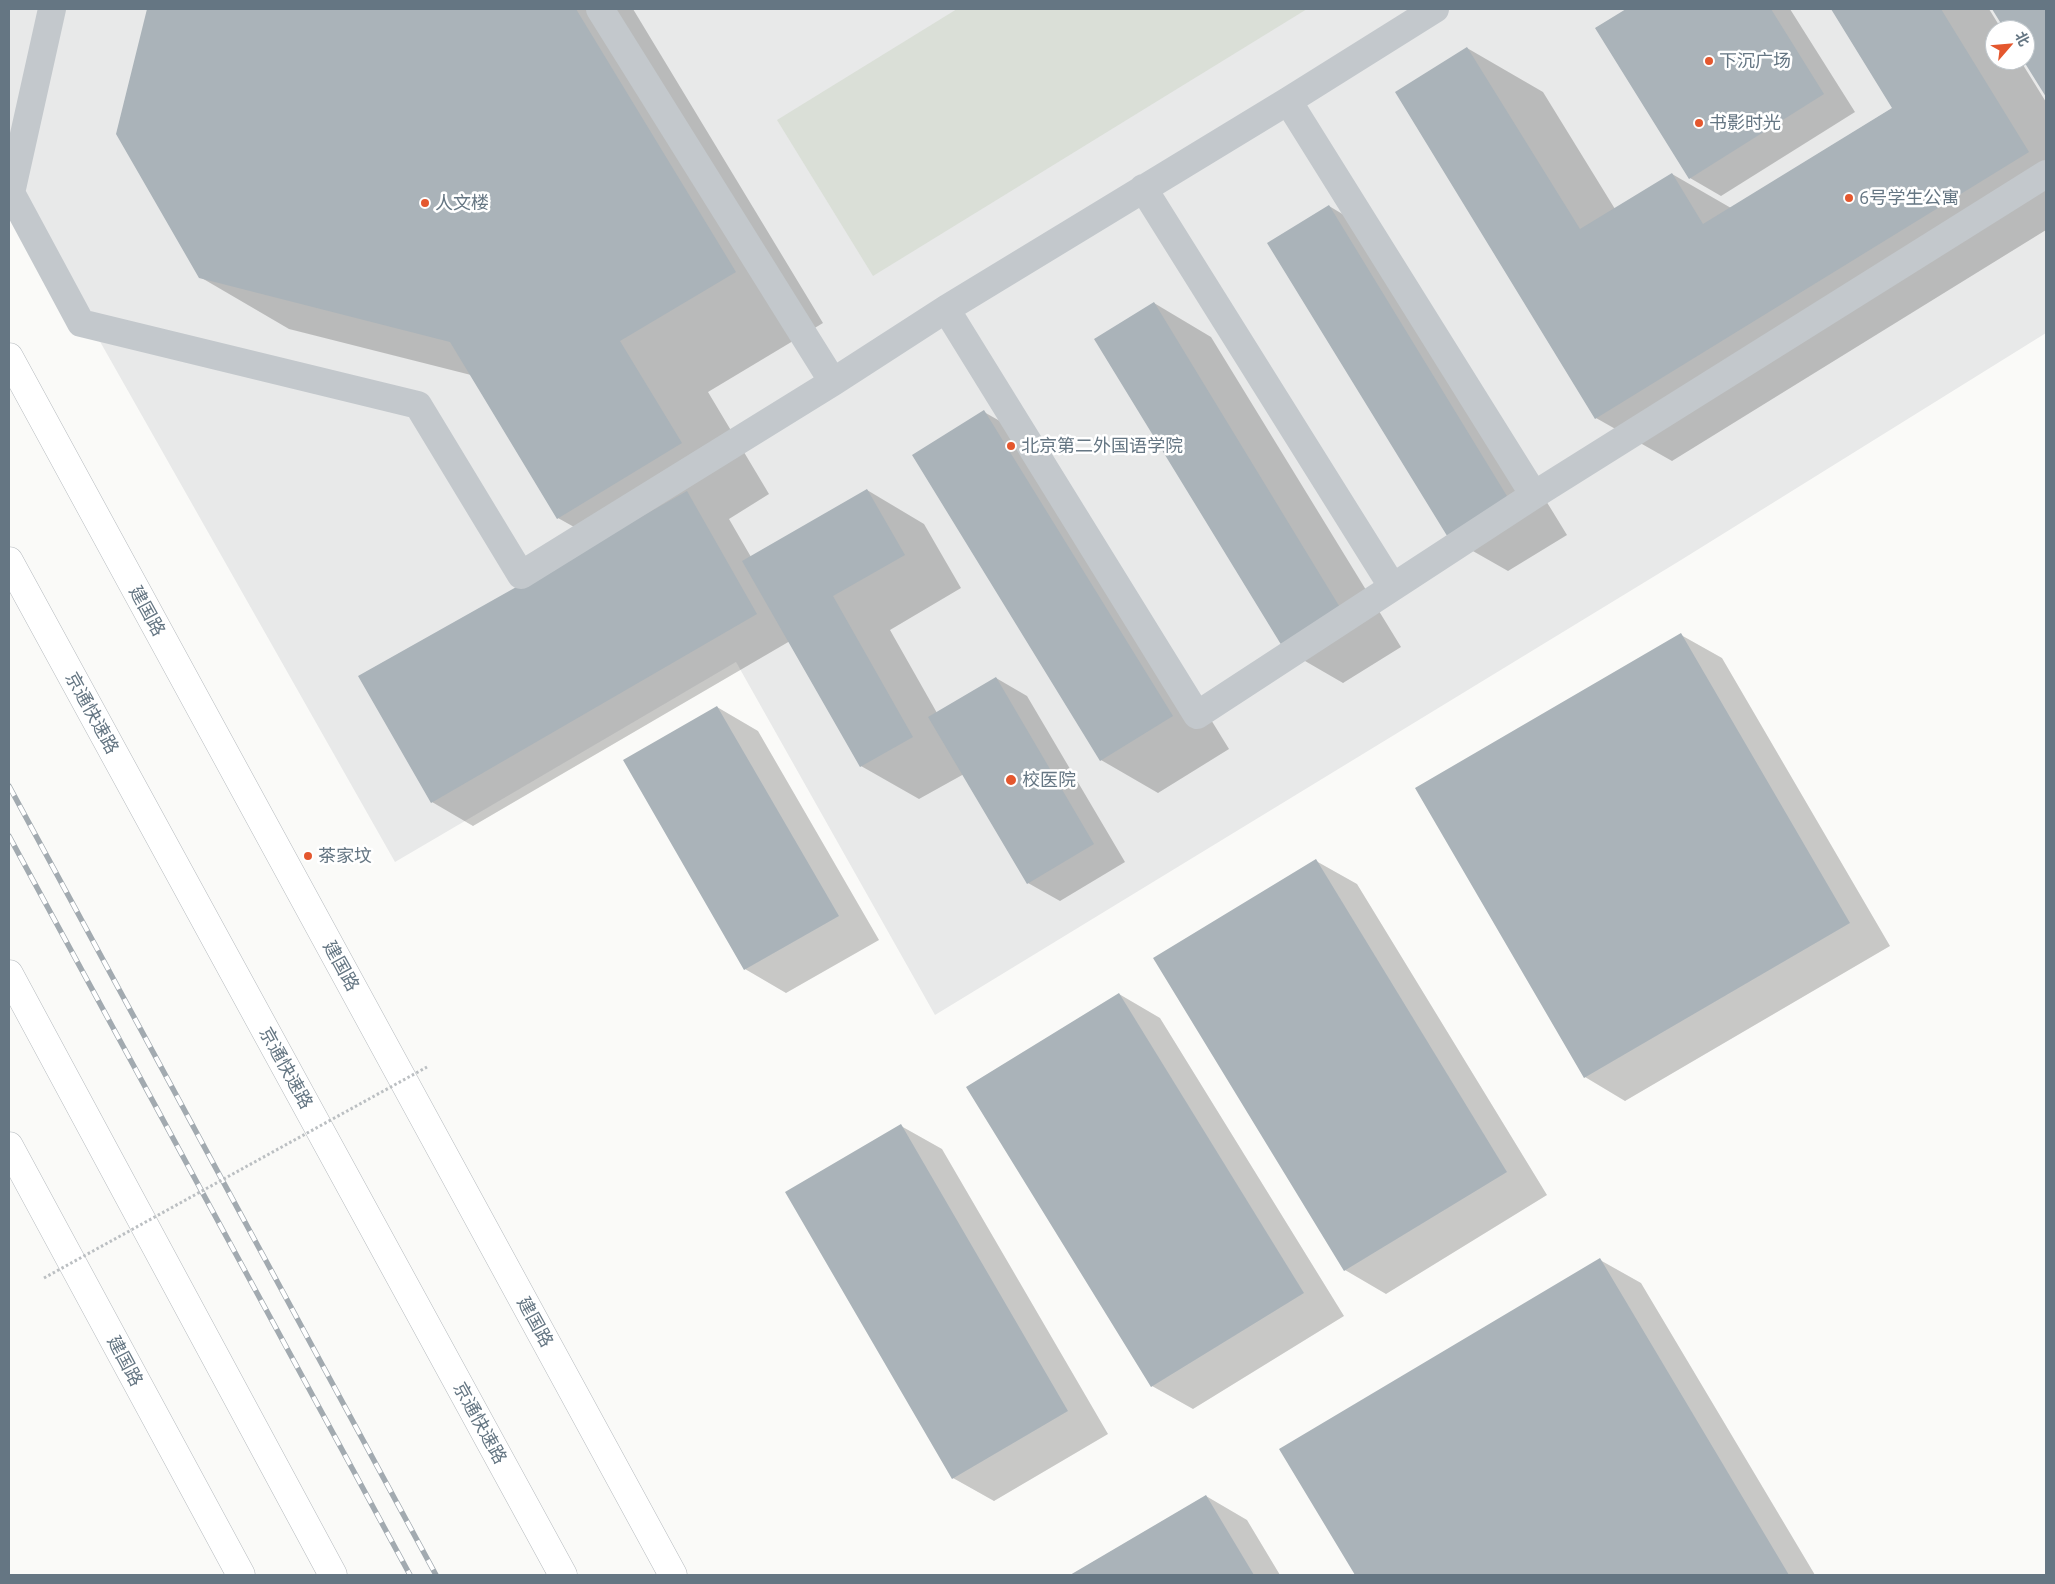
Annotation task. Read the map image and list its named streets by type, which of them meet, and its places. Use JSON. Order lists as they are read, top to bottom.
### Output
{
  "streets": {
    "main road": ["建国路", "京通快速路"]
  },
  "places": [
    "下沉广场",
    "书影时光",
    "6号学生公寓",
    "人文楼",
    "北京第二外国语学院",
    "校医院",
    "茶家坟"
  ],
  "north": "top right"
}
